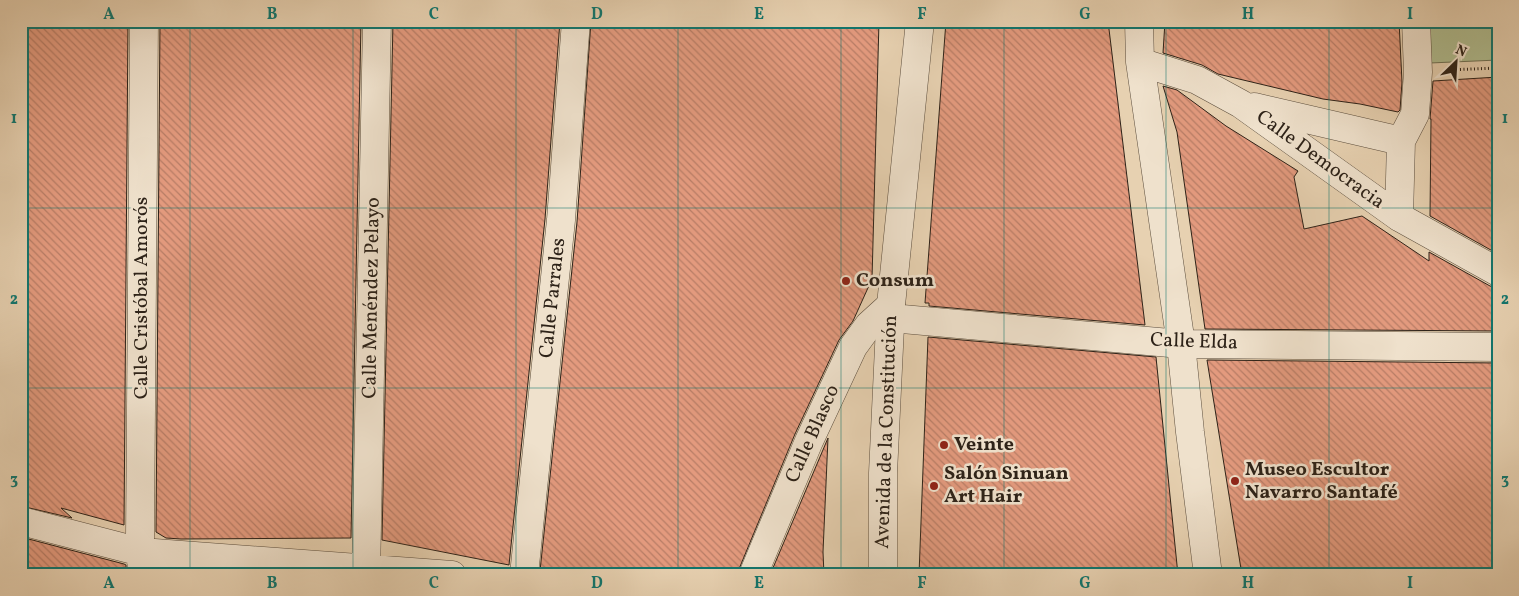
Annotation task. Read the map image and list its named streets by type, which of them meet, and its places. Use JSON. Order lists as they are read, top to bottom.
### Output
{
  "streets": {
    "street": [
      "Calle Democracia",
      "Calle Cristóbal Amorós",
      "Calle Menéndez Pelayo",
      "Calle Parrales",
      "Calle Elda",
      "Avenida de la Constitución",
      "Calle Blasco"
    ]
  },
  "crossings": [
    ["Calle Elda", "Avenida de la Constitución"],
    ["Calle Elda", "Calle Blasco"],
    ["Avenida de la Constitución", "Calle Blasco"]
  ],
  "places": [
    "Consum",
    "Veinte",
    "Museo Escultor Navarro Santafé",
    "Salón Sinuan Art Hair"
  ],
  "north": "top right",
  "grid": {
    "columns": [
      "A",
      "B",
      "C",
      "D",
      "E",
      "F",
      "G",
      "H",
      "I"
    ],
    "rows": ["1", "2", "3"]
  }
}
